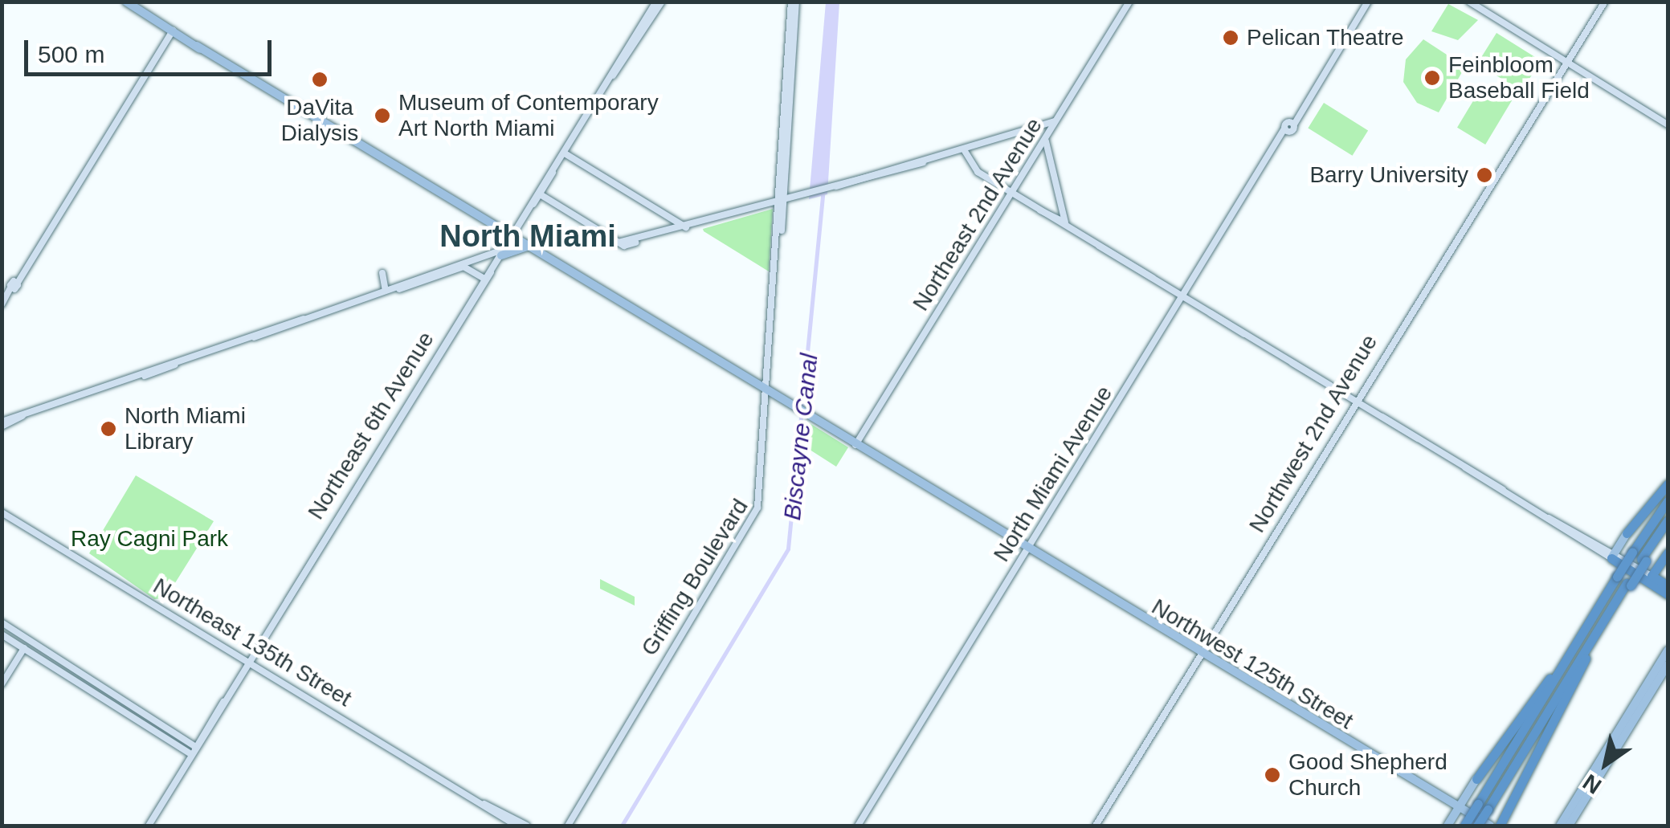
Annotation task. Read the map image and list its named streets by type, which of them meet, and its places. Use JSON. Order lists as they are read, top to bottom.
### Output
{
  "streets": {
    "main road": [
      "Northeast 2nd Avenue",
      "Northeast 6th Avenue",
      "Northwest 2nd Avenue",
      "North Miami Avenue",
      "Griffing Boulevard",
      "Northeast 135th Street",
      "Northwest 125th Street"
    ]
  },
  "crossings": [
    ["Northeast 2nd Avenue", "Northwest 125th Street"],
    ["Northeast 6th Avenue", "Northeast 135th Street"],
    ["Northeast 6th Avenue", "Northwest 125th Street"],
    ["Northwest 2nd Avenue", "Northwest 125th Street"],
    ["North Miami Avenue", "Northwest 125th Street"],
    ["Griffing Boulevard", "Northwest 125th Street"]
  ],
  "districts": ["North Miami"],
  "water": ["Biscayne Canal"],
  "parks": ["Ray Cagni Park"],
  "places": [
    "Pelican Theatre",
    "Feinbloom Baseball Field",
    "DaVita Dialysis",
    "Museum of Contemporary Art North Miami",
    "Barry University",
    "North Miami Library",
    "Good Shepherd Church"
  ],
  "scale_bar": "500 m",
  "north": "bottom left"
}
